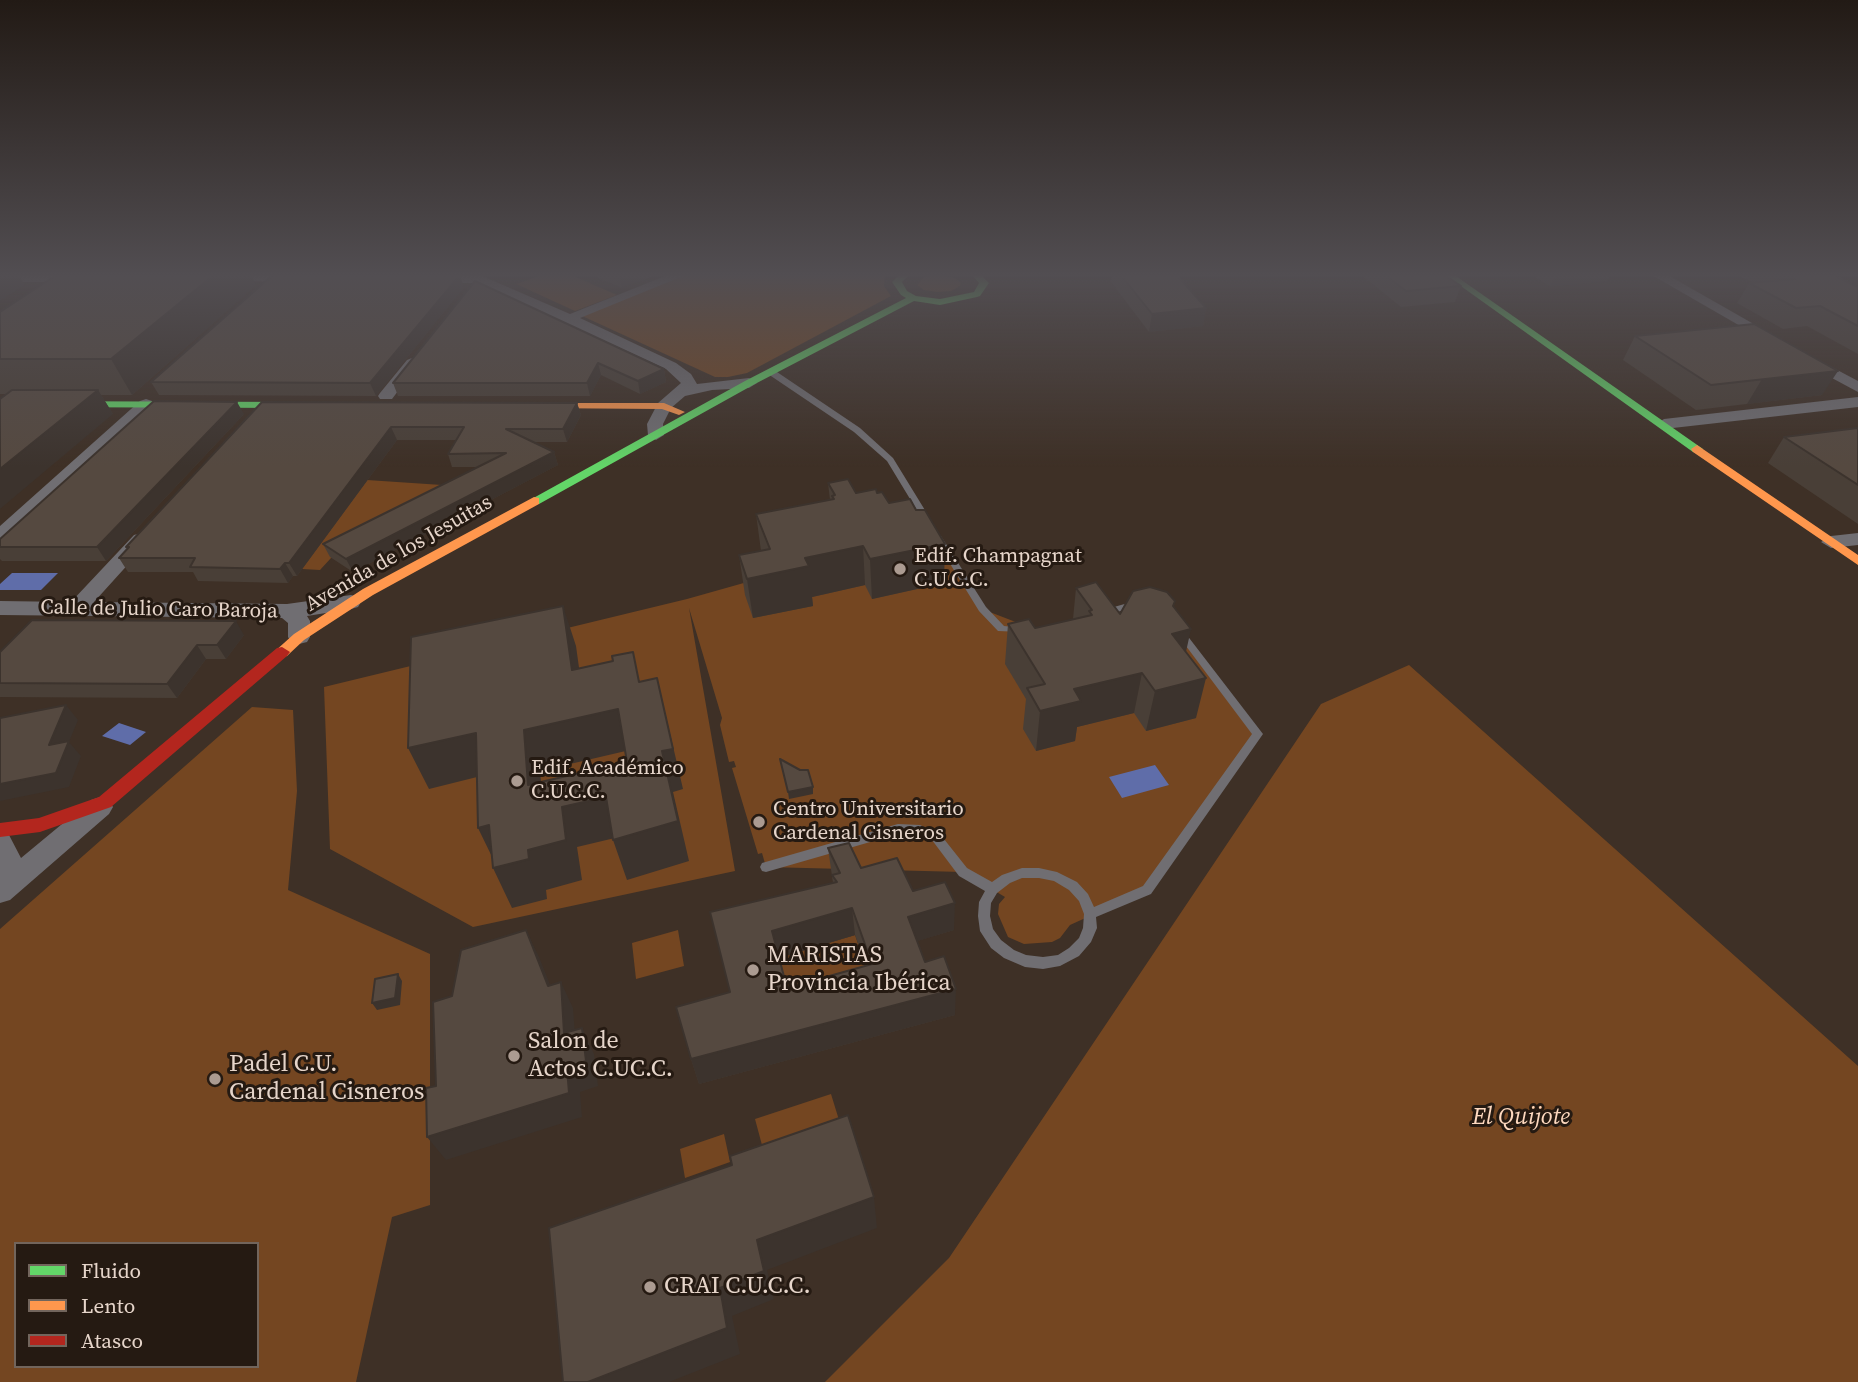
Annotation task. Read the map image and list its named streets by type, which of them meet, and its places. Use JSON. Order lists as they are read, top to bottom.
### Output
{
  "streets": {
    "street": ["Avenida de los Jesuitas", "Calle de Julio Caro Baroja"]
  },
  "crossings": [
    ["Avenida de los Jesuitas", "Calle de Julio Caro Baroja"]
  ],
  "parks": ["El Quijote"],
  "places": [
    "Edif. Champagnat C.U.C.C.",
    "Edif. Académico C.U.C.C.",
    "Centro Universitario Cardenal Cisneros",
    "MARISTAS Provincia Ibérica",
    "Salon de Actos C.UC.C.",
    "Padel C.U. Cardenal Cisneros",
    "CRAI C.U.C.C."
  ],
  "legend": ["Fluido", "Lento", "Atasco"]
}
